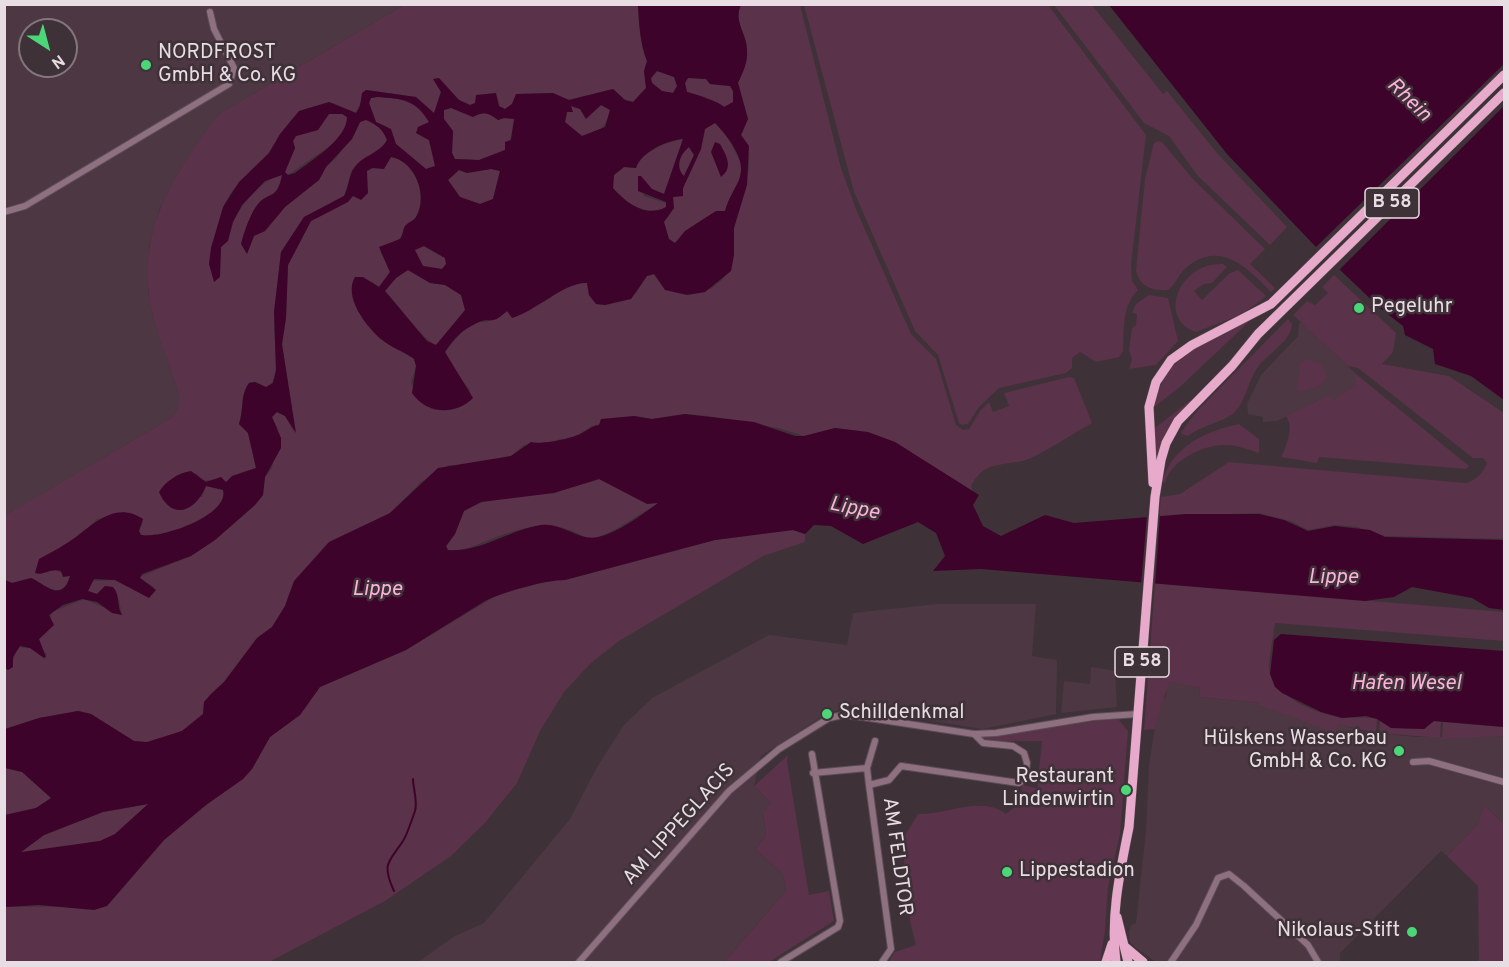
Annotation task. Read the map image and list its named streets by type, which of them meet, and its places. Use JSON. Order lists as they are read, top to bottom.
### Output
{
  "streets": {
    "main road": ["B 58"],
    "street": ["AM LIPPEGLACIS", "AM FELDTOR"]
  },
  "crossings": [
    ["B 58", "AM LIPPEGLACIS"],
    ["AM LIPPEGLACIS", "AM FELDTOR"]
  ],
  "water": ["Rhein", "Lippe", "Hafen Wesel"],
  "places": [
    "NORDFROST GmbH & Co. KG",
    "Pegeluhr",
    "Schilldenkmal",
    "Hülskens Wasserbau GmbH & Co. KG",
    "Restaurant Lindenwirtin",
    "Lippestadion",
    "Nikolaus-Stift"
  ],
  "north": "bottom right"
}
